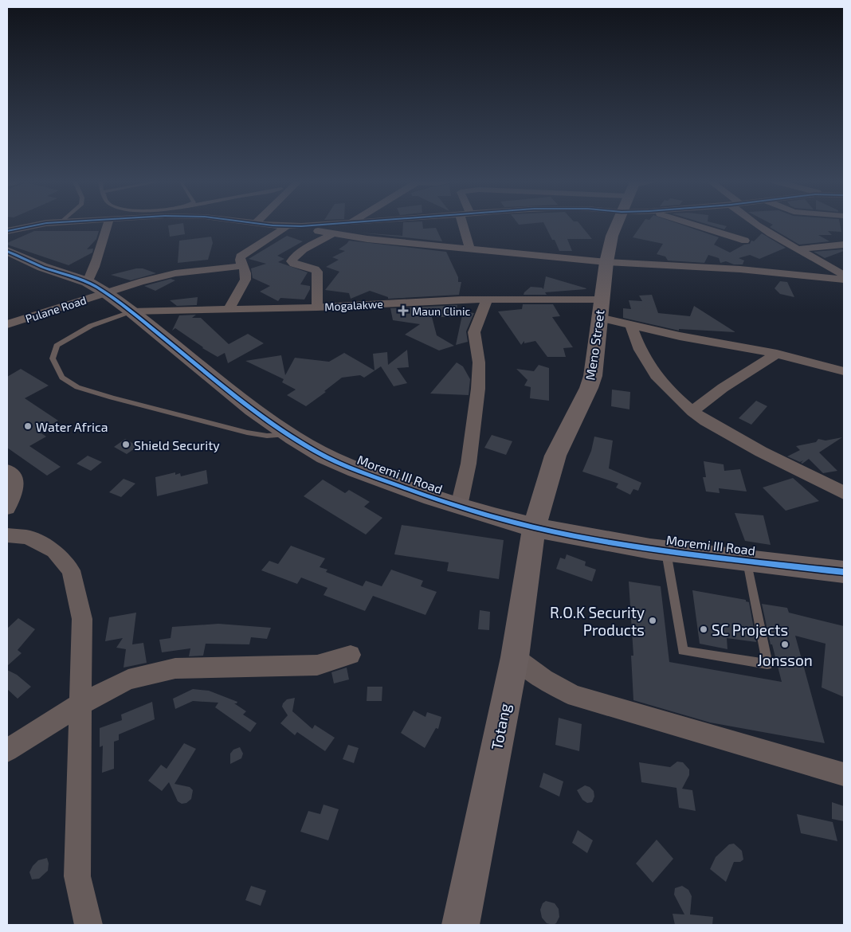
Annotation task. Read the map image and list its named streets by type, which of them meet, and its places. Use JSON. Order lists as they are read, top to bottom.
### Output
{
  "streets": {
    "street": [
      "Mogalakwe",
      "Pulane Road",
      "Meno Street",
      "Moremi III Road",
      "Totang"
    ]
  },
  "crossings": [
    ["Mogalakwe", "Meno Street"],
    ["Mogalakwe", "Moremi III Road"],
    ["Pulane Road", "Moremi III Road"],
    ["Meno Street", "Moremi III Road"],
    ["Meno Street", "Totang"],
    ["Moremi III Road", "Totang"]
  ],
  "places": {
    "health": ["Maun Clinic"],
    "other": [
      "Water Africa",
      "Shield Security",
      "R.O.K Security Products",
      "SC Projects",
      "Jonsson"
    ]
  }
}
